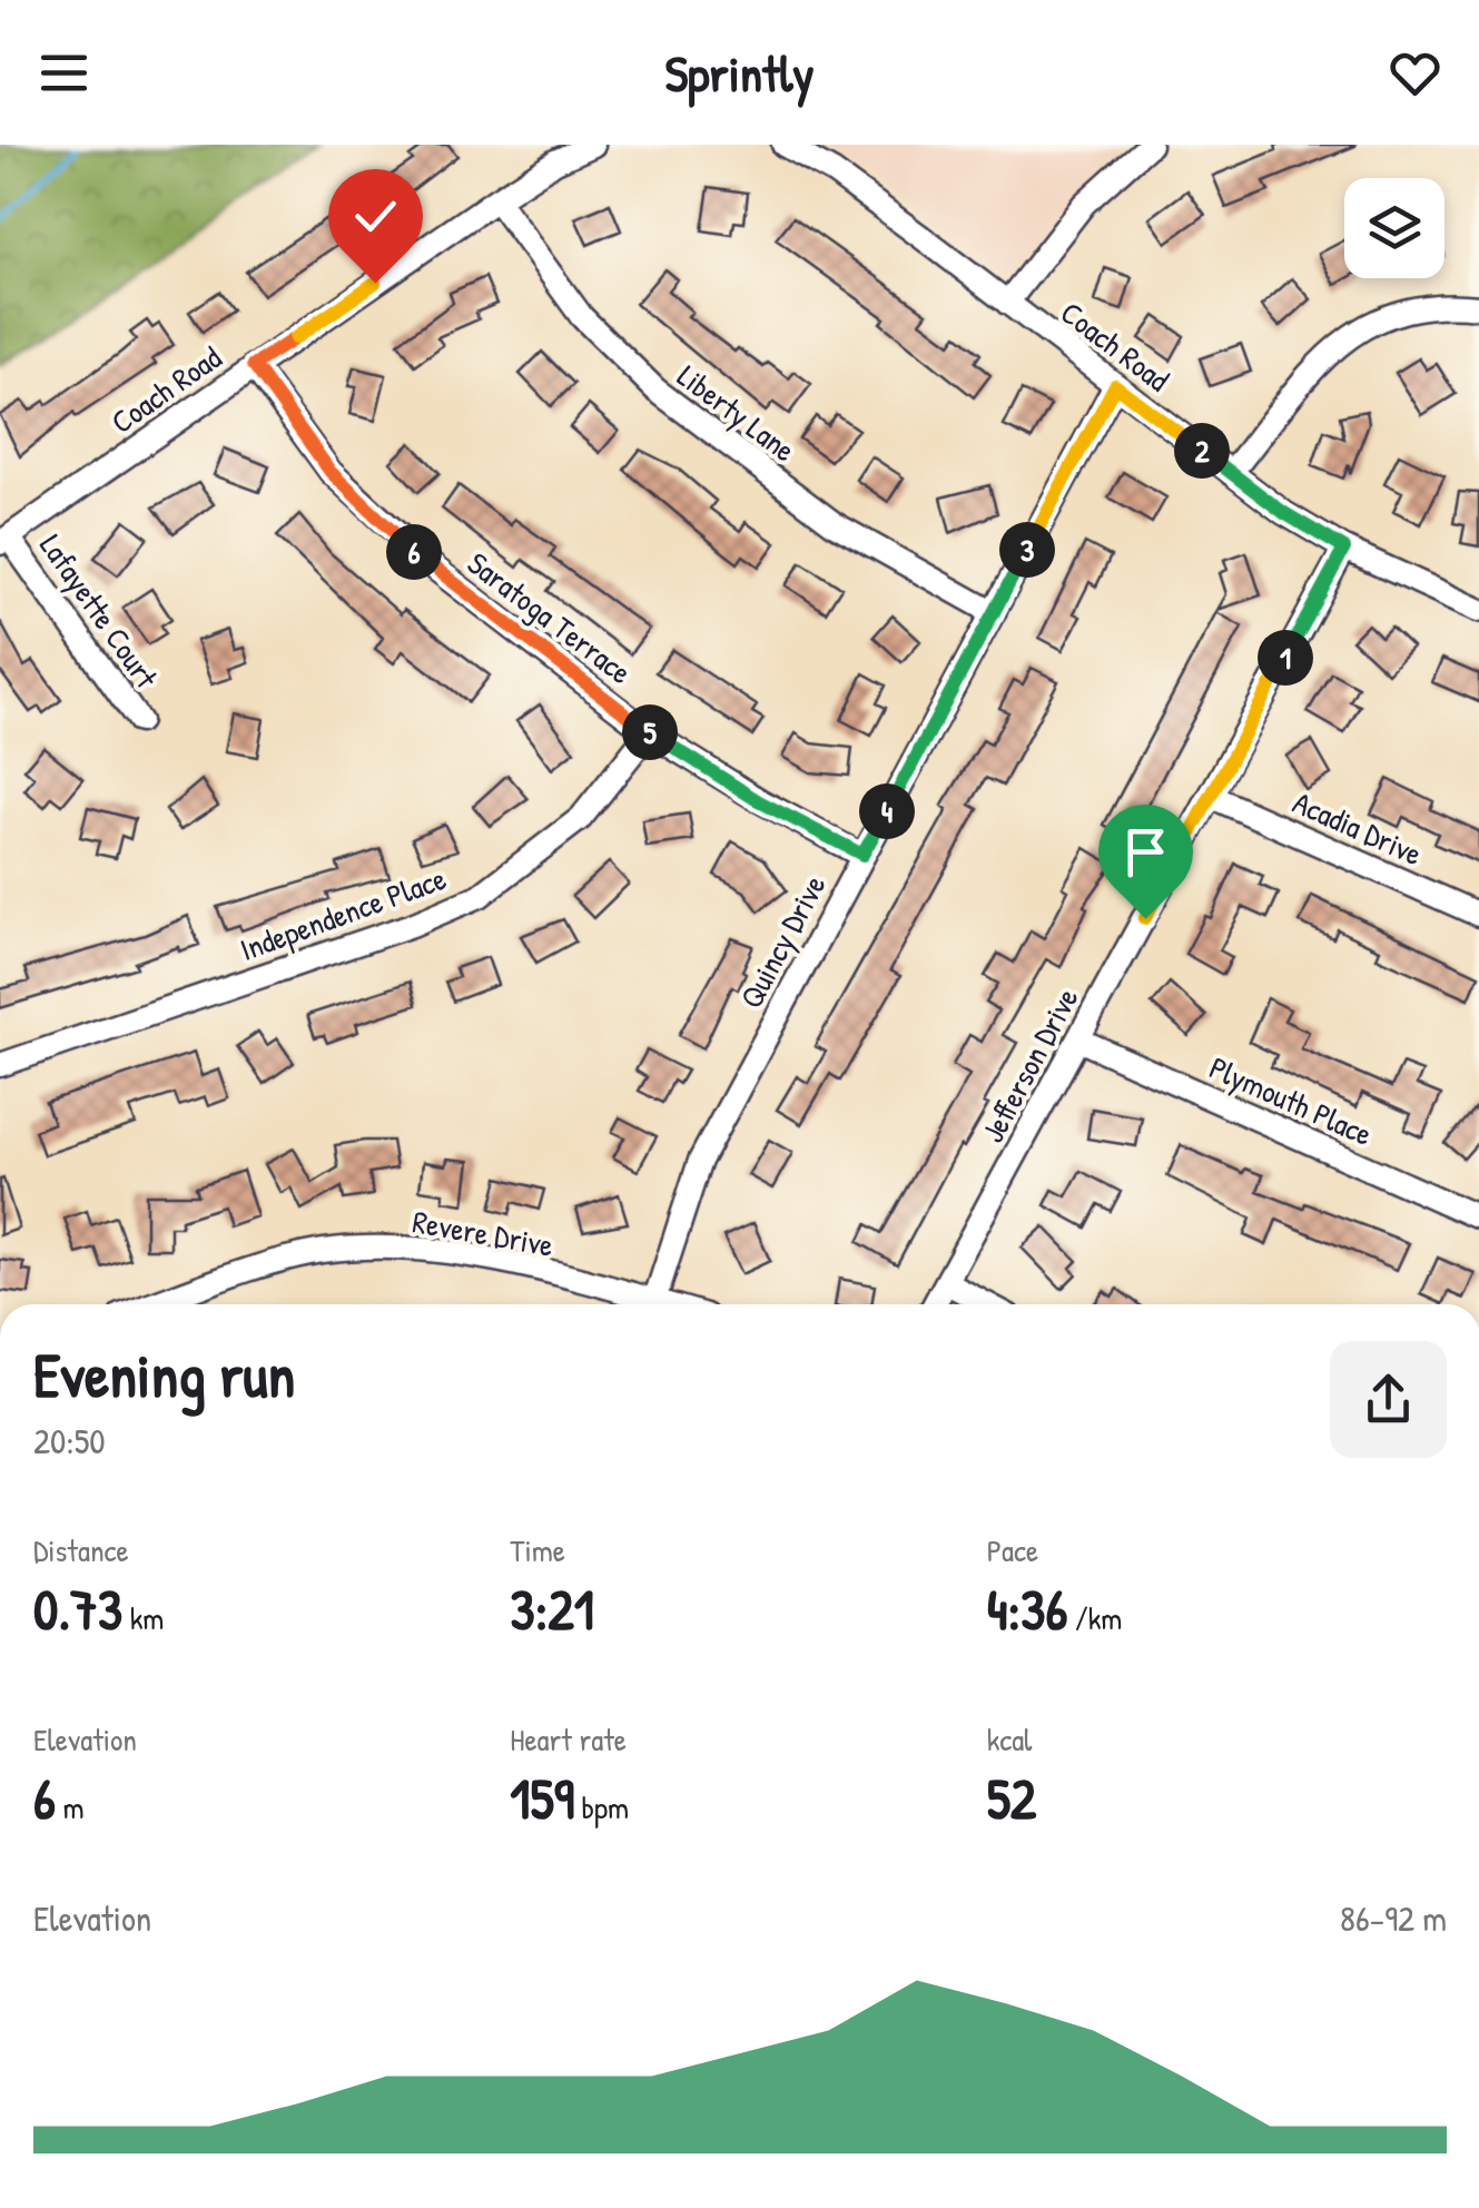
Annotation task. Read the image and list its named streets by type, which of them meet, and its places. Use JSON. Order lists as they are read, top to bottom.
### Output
{
  "streets": {
    "street": [
      "Coach Road",
      "Liberty Lane",
      "Lafayette Court",
      "Saratoga Terrace",
      "Acadia Drive",
      "Independence Place",
      "Quincy Drive",
      "Jefferson Drive",
      "Plymouth Place",
      "Revere Drive"
    ]
  },
  "crossings": [
    ["Coach Road", "Liberty Lane"],
    ["Coach Road", "Lafayette Court"],
    ["Coach Road", "Saratoga Terrace"],
    ["Coach Road", "Quincy Drive"],
    ["Coach Road", "Jefferson Drive"],
    ["Liberty Lane", "Quincy Drive"],
    ["Saratoga Terrace", "Independence Place"],
    ["Saratoga Terrace", "Quincy Drive"],
    ["Acadia Drive", "Jefferson Drive"],
    ["Quincy Drive", "Revere Drive"],
    ["Jefferson Drive", "Plymouth Place"]
  ],
  "page": {
    "header": "Sprintly",
    "pins": [
      "2",
      "3",
      "6",
      "1",
      "5",
      "4"
    ],
    "heading": ["Evening run", "20:50"],
    "stats": [
      ["Distance", "0.73 km"],
      ["Time", "3:21"],
      ["Pace", "4:36 /km"],
      ["Elevation", "6 m"],
      ["Heart rate", "159 bpm"],
      ["kcal", "52"]
    ],
    "chart": ["Elevation", "86–92 m"]
  }
}
